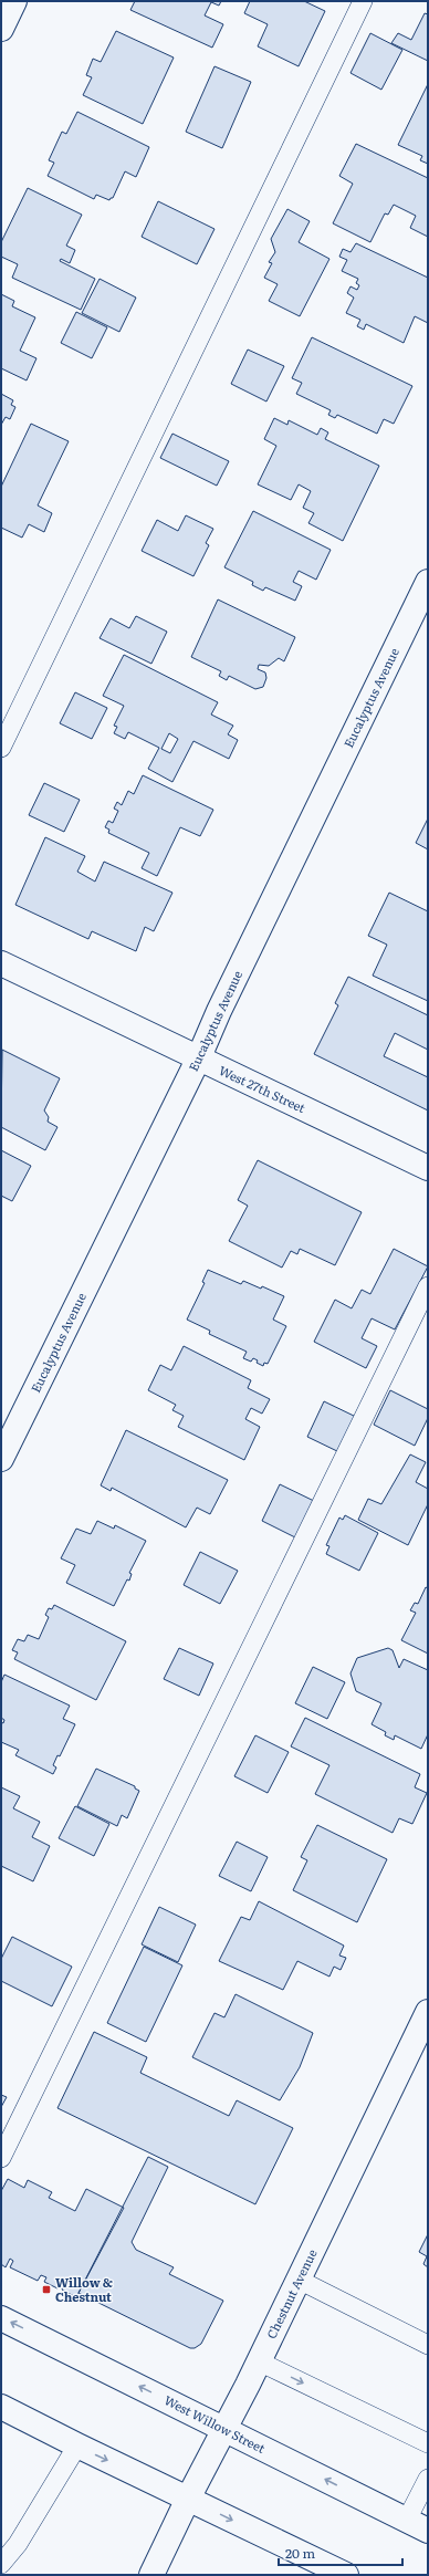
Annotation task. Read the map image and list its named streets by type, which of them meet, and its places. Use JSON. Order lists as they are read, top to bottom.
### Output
{
  "streets": {
    "street": [
      "Eucalyptus Avenue",
      "West 27th Street",
      "Chestnut Avenue",
      "West Willow Street"
    ]
  },
  "crossings": [
    ["Eucalyptus Avenue", "West 27th Street"],
    ["Chestnut Avenue", "West Willow Street"]
  ],
  "places": {
    "transit": ["Willow & Chestnut"]
  },
  "scale_bar": "20 m"
}
